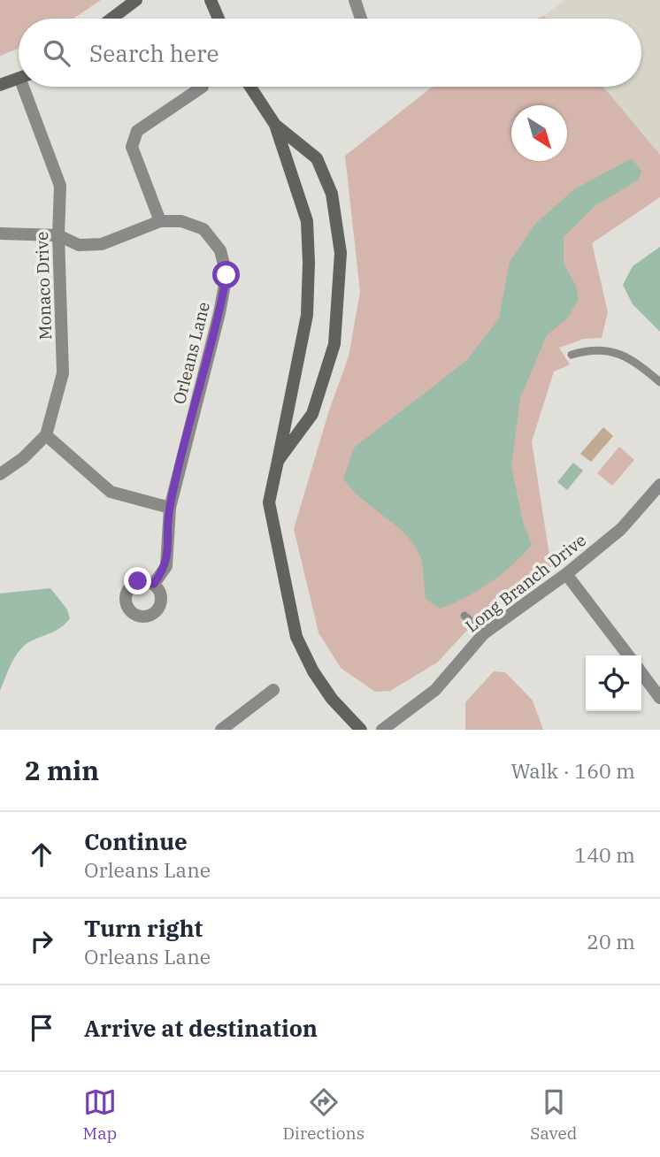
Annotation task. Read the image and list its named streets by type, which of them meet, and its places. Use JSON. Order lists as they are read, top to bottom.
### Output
{
  "streets": {
    "street": ["Monaco Drive", "Orleans Lane", "Long Branch Drive"]
  },
  "crossings": [
    ["Monaco Drive", "Orleans Lane"]
  ],
  "north": "bottom right",
  "page": {
    "search": "Search here",
    "heading": ["2 min", "Walk · 160 m"],
    "list": [
      ["Continue", "Orleans Lane", "140 m"],
      ["Turn right", "Orleans Lane", "20 m"],
      "Arrive at destination"
    ],
    "nav": ["Map", "Directions", "Saved"]
  }
}
